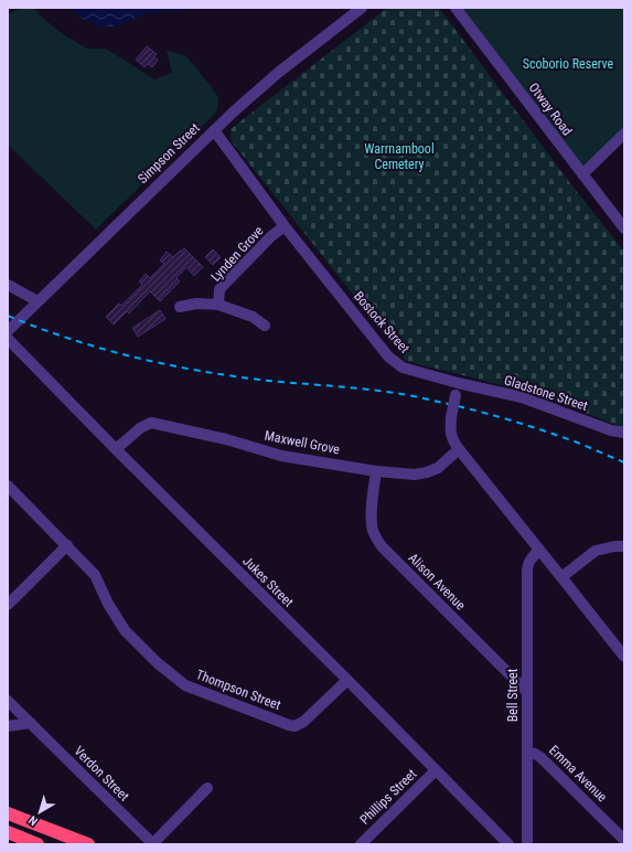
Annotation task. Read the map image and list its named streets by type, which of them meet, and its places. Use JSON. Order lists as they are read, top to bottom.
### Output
{
  "streets": {
    "street": [
      "Otway Road",
      "Simpson Street",
      "Lynden Grove",
      "Bostock Street",
      "Gladstone Street",
      "Maxwell Grove",
      "Jukes Street",
      "Alison Avenue",
      "Thompson Street",
      "Bell Street",
      "Verdon Street",
      "Emma Avenue",
      "Phillips Street"
    ]
  },
  "crossings": [
    ["Simpson Street", "Bostock Street"],
    ["Lynden Grove", "Bostock Street"],
    ["Bostock Street", "Gladstone Street"],
    ["Maxwell Grove", "Jukes Street"],
    ["Maxwell Grove", "Alison Avenue"],
    ["Jukes Street", "Thompson Street"],
    ["Jukes Street", "Phillips Street"],
    ["Alison Avenue", "Bell Street"],
    ["Bell Street", "Emma Avenue"]
  ],
  "parks": ["Scoborio Reserve", "Warrnambool Cemetery"],
  "north": "bottom left"
}
